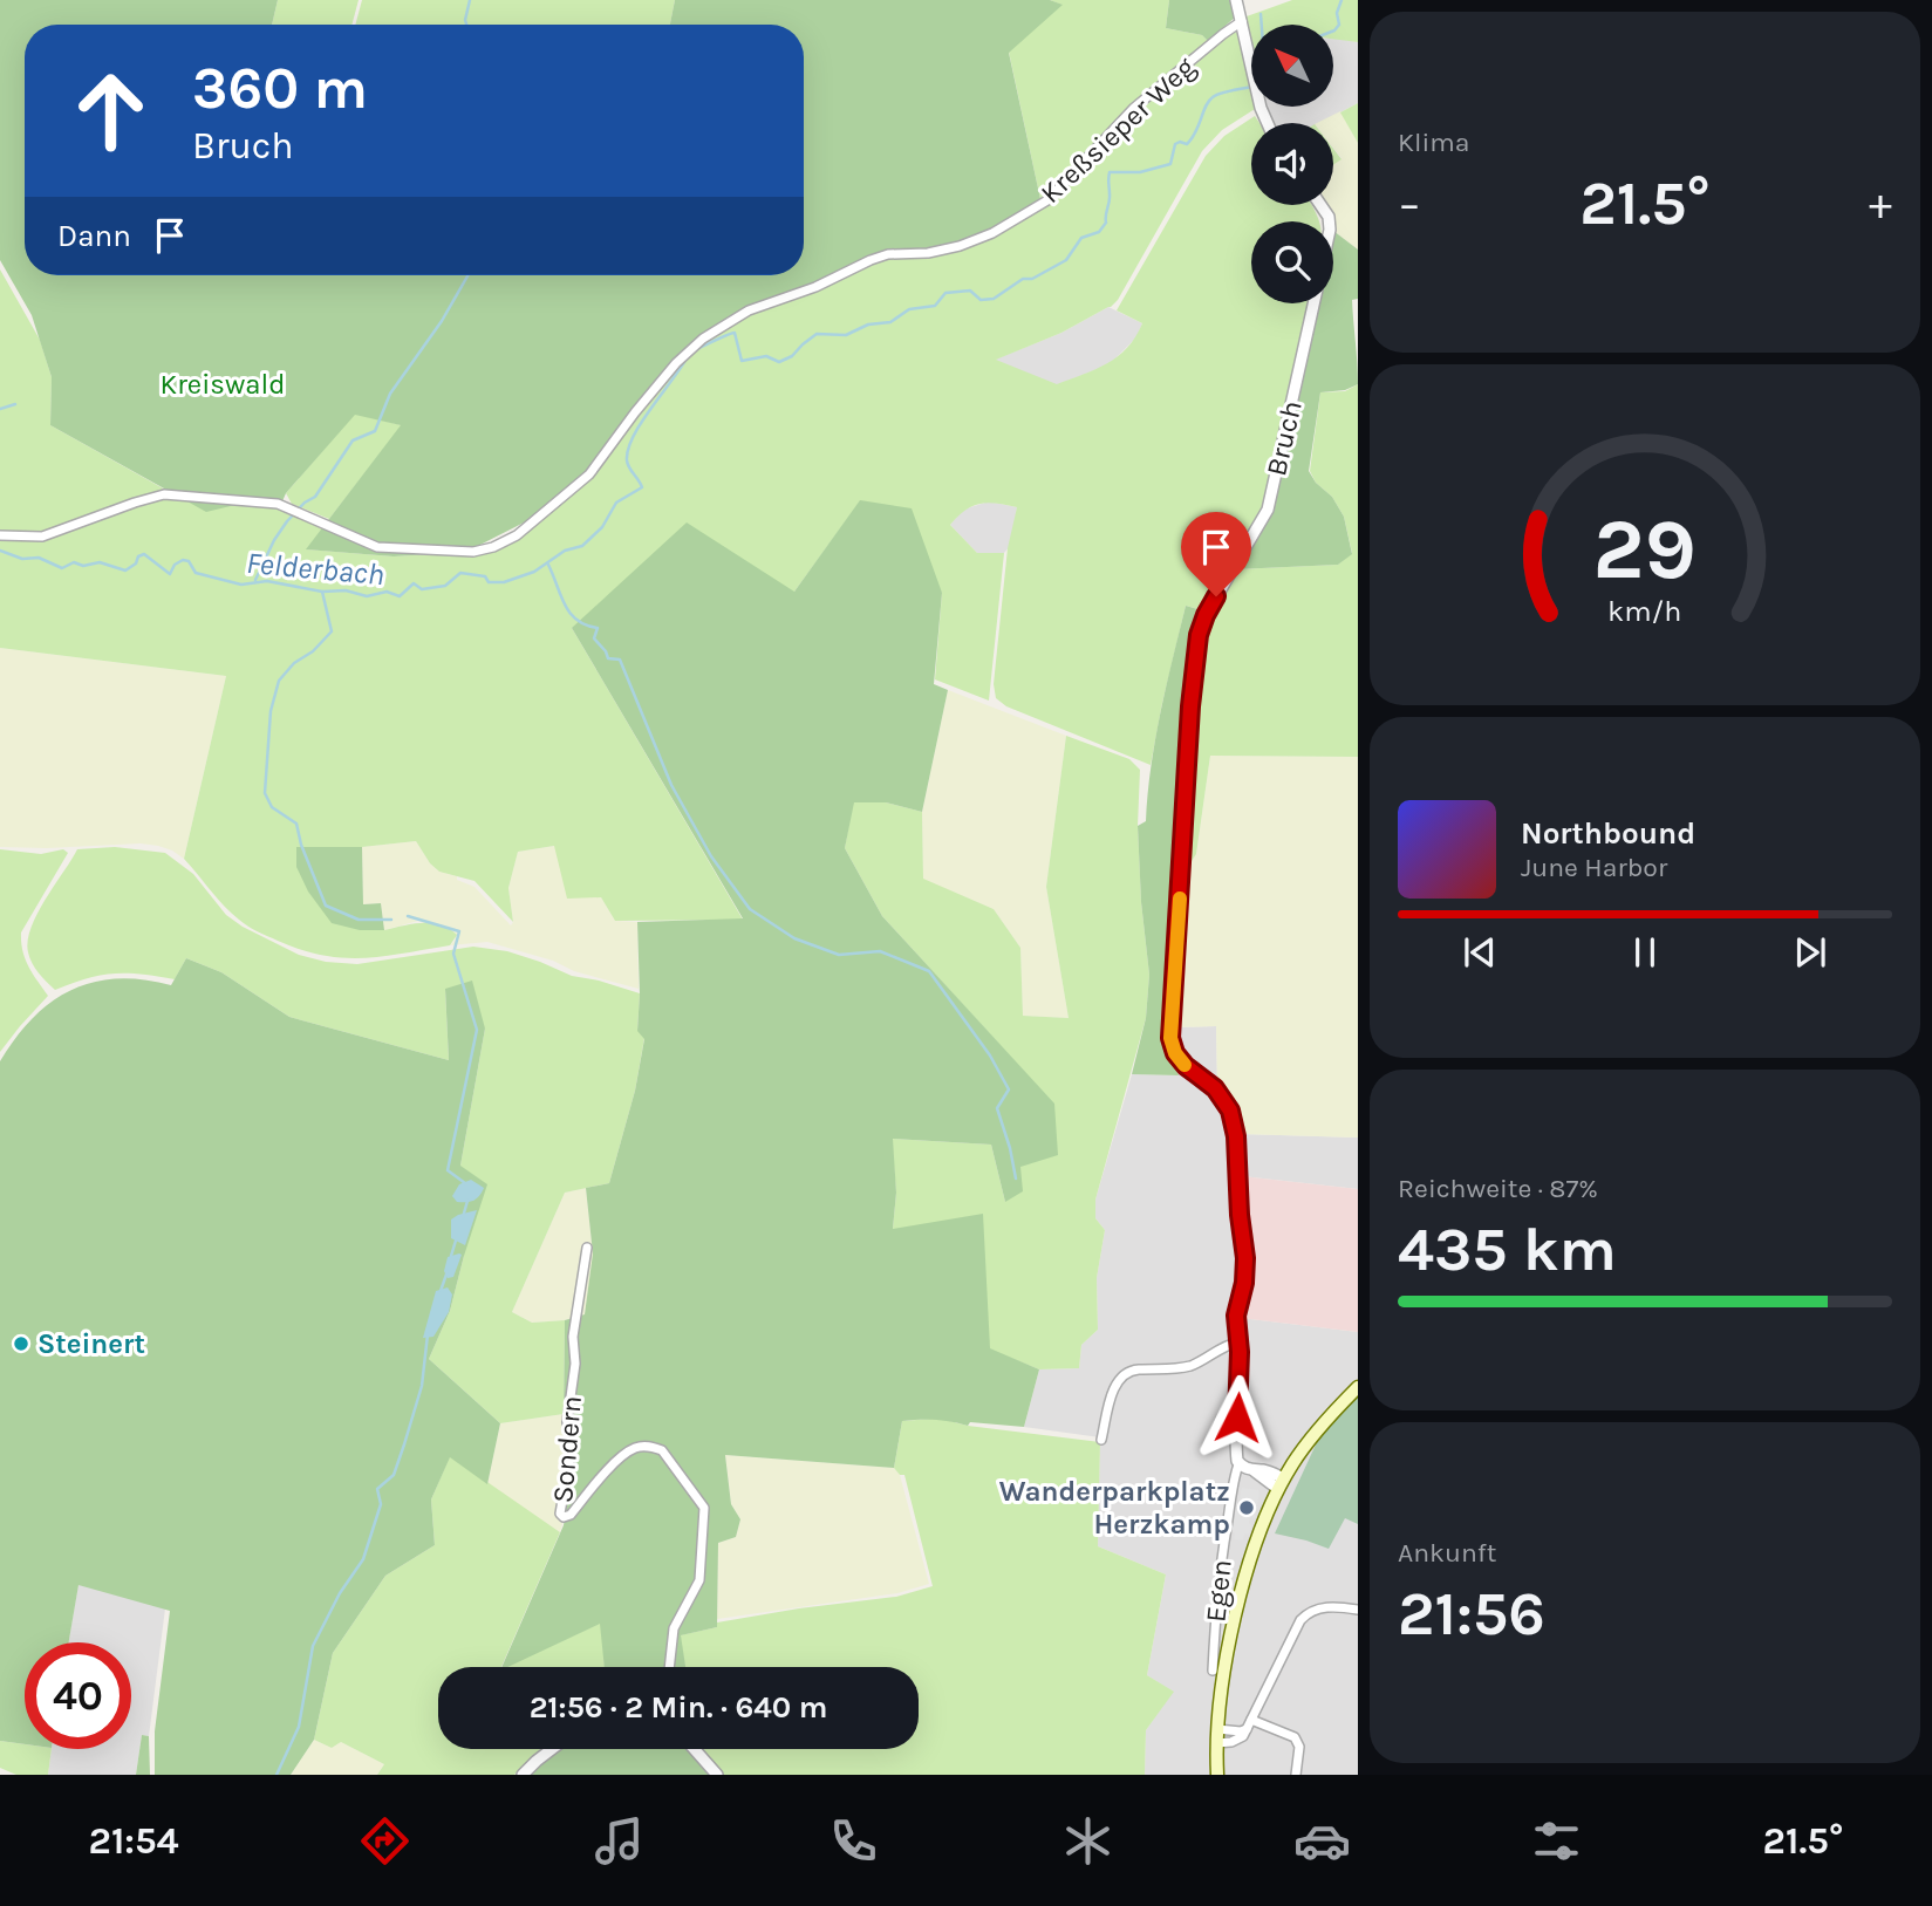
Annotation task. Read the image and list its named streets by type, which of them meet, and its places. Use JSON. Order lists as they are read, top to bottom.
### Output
{
  "streets": {
    "street": [
      "Kreßsieper Weg",
      "Bruch",
      "Sondern",
      "Egen"
    ]
  },
  "crossings": [
    ["Bruch", "Egen"]
  ],
  "water": ["Felderbach"],
  "parks": ["Kreiswald"],
  "places": ["Steinert", "Wanderparkplatz Herzkamp"],
  "north": "top left",
  "page": {
    "tile": [
      "Klima",
      ["Reichweite · 87%", "435 km"],
      ["Ankunft", "21:56"]
    ],
    "turn": ["360 m", "Bruch"],
    "heat": ["−", "21.5°", "+"],
    "then": "Dann",
    "song": ["Northbound", "June Harbor"],
    "limit": "40",
    "trip": "21:56 · 2 Min. · 640 m",
    "tabs": ["21:54", "21.5°"],
    "gauge": ["29", "km/h"]
  }
}
